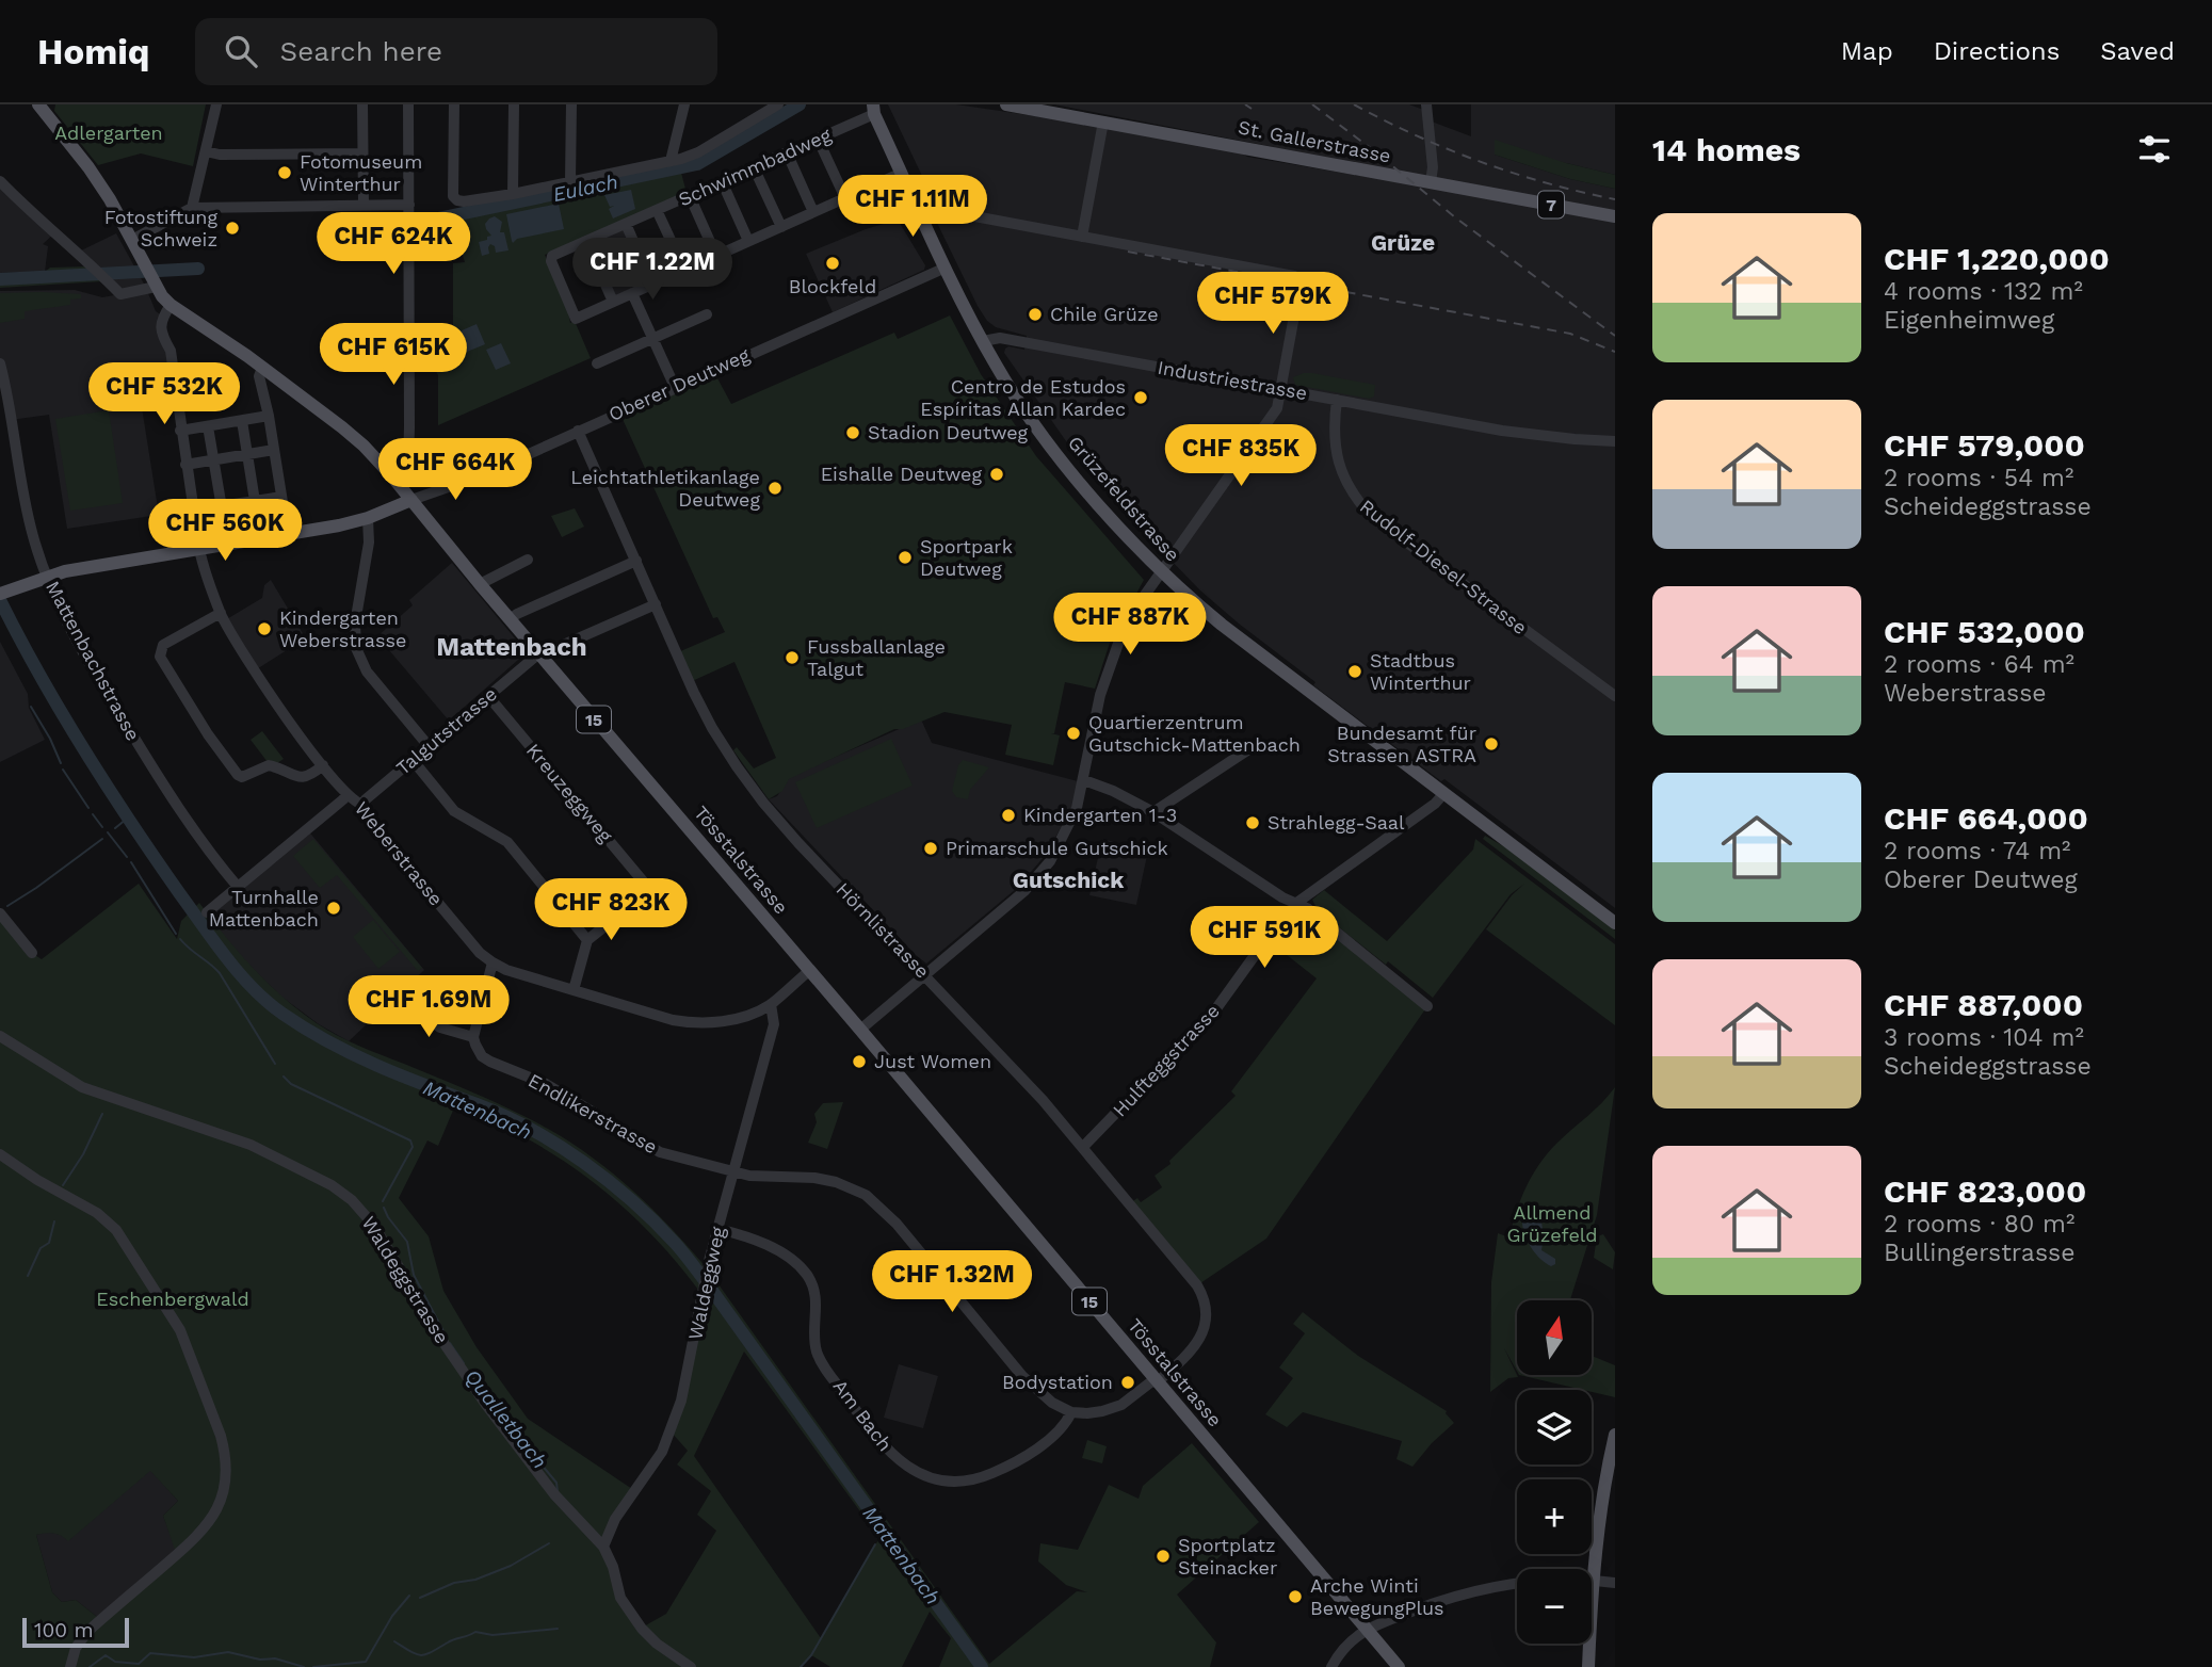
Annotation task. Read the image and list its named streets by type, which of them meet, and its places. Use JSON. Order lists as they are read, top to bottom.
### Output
{
  "streets": {
    "main road": [
      "St. Gallerstrasse",
      "7",
      "Grüzefeldstrasse",
      "15",
      "Tösstalstrasse"
    ],
    "street": [
      "Schwimmbadweg",
      "Industriestrasse",
      "Oberer Deutweg",
      "Rudolf-Diesel-Strasse",
      "Mattenbachstrasse",
      "Talgutstrasse",
      "Kreuzeggweg",
      "Weberstrasse",
      "Hörnlistrasse",
      "Hulfteggstrasse",
      "Endlikerstrasse",
      "Waldeggstrasse",
      "Waldeggweg",
      "Am Bach"
    ]
  },
  "crossings": [
    ["Schwimmbadweg", "Grüzefeldstrasse"],
    ["Industriestrasse", "Grüzefeldstrasse"],
    ["Industriestrasse", "Rudolf-Diesel-Strasse"],
    ["Oberer Deutweg", "Grüzefeldstrasse"],
    ["Oberer Deutweg", "Tösstalstrasse"],
    ["Oberer Deutweg", "Hörnlistrasse"],
    ["Grüzefeldstrasse", "Hulfteggstrasse"],
    ["Talgutstrasse", "Kreuzeggweg"],
    ["Talgutstrasse", "Weberstrasse"],
    ["Talgutstrasse", "Tösstalstrasse"],
    ["Talgutstrasse", "Hörnlistrasse"],
    ["Weberstrasse", "Tösstalstrasse"],
    ["Weberstrasse", "Waldeggweg"],
    ["Tösstalstrasse", "Hörnlistrasse"],
    ["Hörnlistrasse", "Hulfteggstrasse"],
    ["Endlikerstrasse", "Waldeggweg"],
    ["Endlikerstrasse", "Am Bach"],
    ["Waldeggstrasse", "Waldeggweg"],
    ["Waldeggweg", "Am Bach"]
  ],
  "districts": ["Grüze", "Mattenbach", "Gutschick"],
  "water": ["Eulach", "Mattenbach", "Qualletbach"],
  "parks": ["Adlergarten", "Allmend Grüzefeld", "Eschenbergwald"],
  "places": [
    "Fotomuseum Winterthur",
    "Fotostiftung Schweiz",
    "Blockfeld",
    "Chile Grüze",
    "Centro de Estudos Espíritas Allan Kardec",
    "Stadion Deutweg",
    "Eishalle Deutweg",
    "Leichtathletikanlage Deutweg",
    "Sportpark Deutweg",
    "Kindergarten Weberstrasse",
    "Fussballanlage Talgut",
    "Stadtbus Winterthur",
    "Quartierzentrum Gutschick-Mattenbach",
    "Bundesamt für Strassen ASTRA",
    "Kindergarten 1-3",
    "Strahlegg-Saal",
    "Primarschule Gutschick",
    "Turnhalle Mattenbach",
    "Just Women",
    "Bodystation",
    "Sportplatz Steinacker",
    "Arche Winti BewegungPlus"
  ],
  "scale_bar": "100 m",
  "north": "top",
  "page": {
    "header": "Homiq",
    "search": "Search here",
    "nav": ["Map", "Directions", "Saved"],
    "heading": "14 homes",
    "price": [
      "CHF 1.11M",
      "CHF 624K",
      "CHF 1.22M",
      "CHF 579K",
      "CHF 615K",
      "CHF 532K",
      "CHF 835K",
      "CHF 664K",
      "CHF 560K",
      "CHF 887K",
      "CHF 823K",
      "CHF 591K",
      "CHF 1.69M",
      "CHF 1.32M"
    ],
    "list": [
      {
        "name": "CHF 1,220,000",
        "note": "4 rooms · 132 m² · Eigenheimweg"
      },
      {
        "name": "CHF 579,000",
        "note": "2 rooms · 54 m² · Scheideggstrasse"
      },
      {
        "name": "CHF 532,000",
        "note": "2 rooms · 64 m² · Weberstrasse"
      },
      {
        "name": "CHF 664,000",
        "note": "2 rooms · 74 m² · Oberer Deutweg"
      },
      {
        "name": "CHF 887,000",
        "note": "3 rooms · 104 m² · Scheideggstrasse"
      },
      {
        "name": "CHF 823,000",
        "note": "2 rooms · 80 m² · Bullingerstrasse"
      }
    ],
    "map_buttons": ["+", "−"],
    "scale": "100 m"
  }
}
